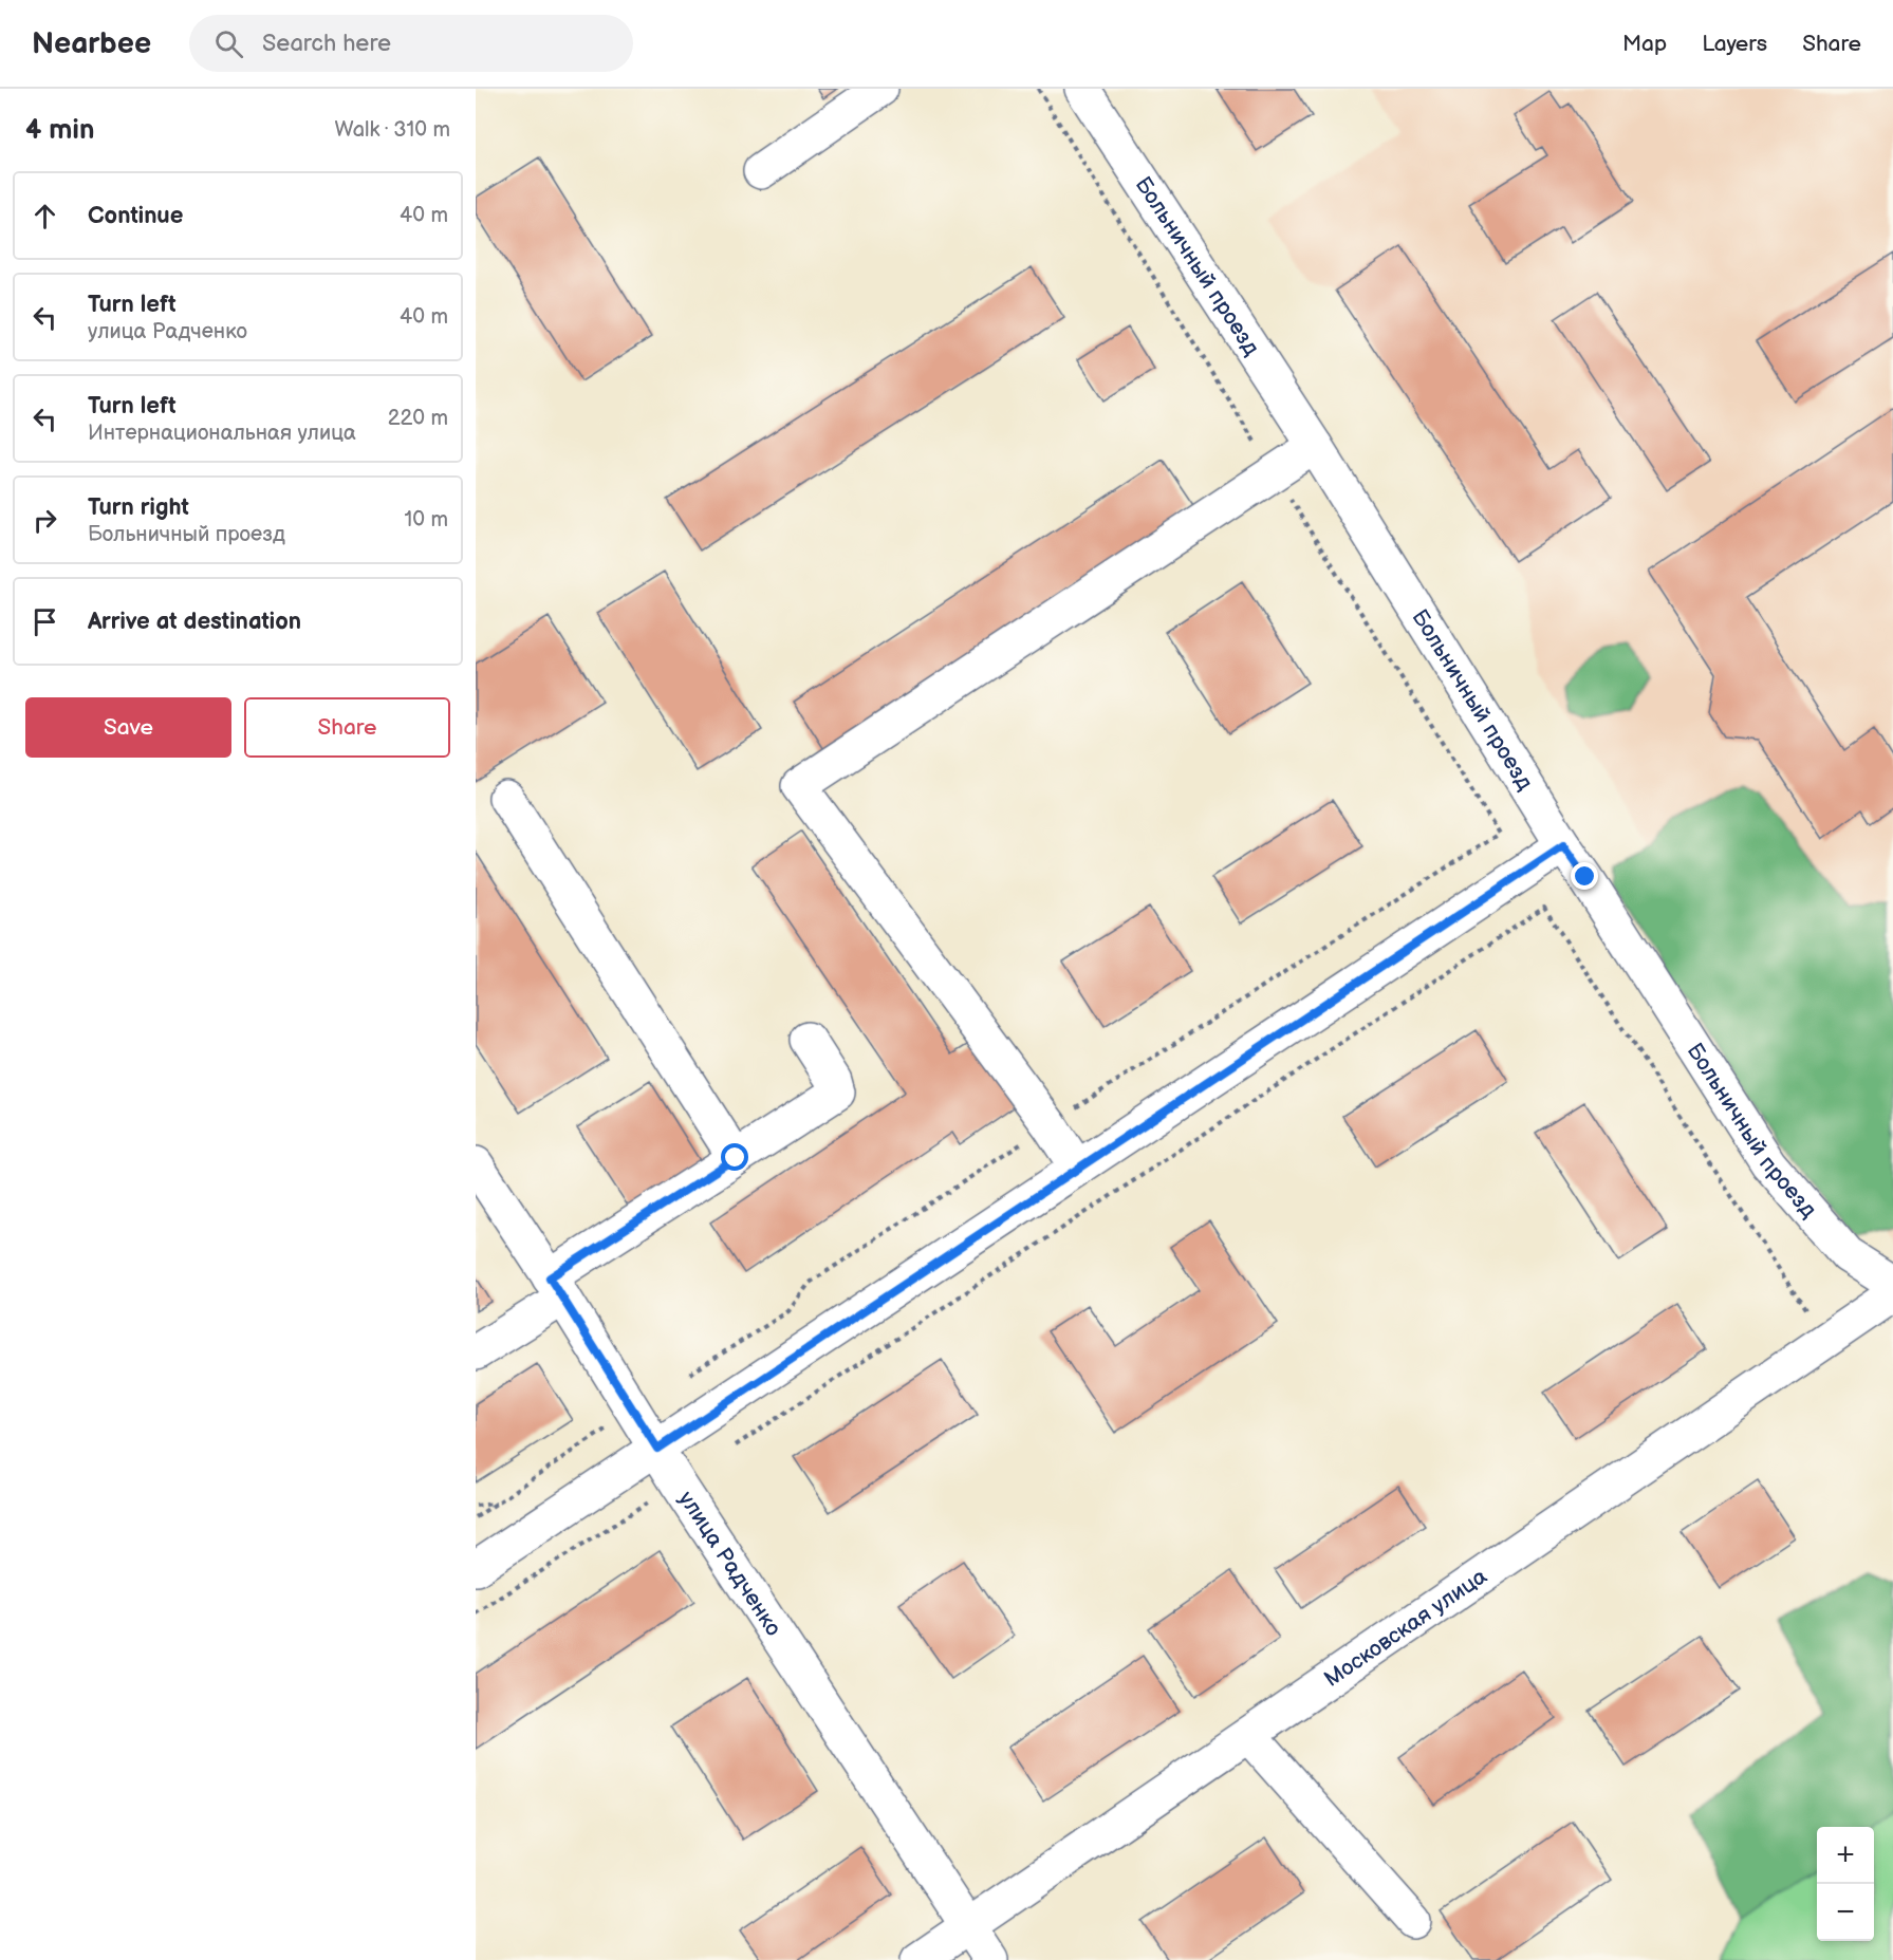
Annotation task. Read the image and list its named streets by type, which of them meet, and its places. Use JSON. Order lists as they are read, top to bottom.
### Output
{
  "streets": {
    "street": ["Больничный проезд", "улица Радченко", "Московская улица"]
  },
  "crossings": [
    ["улица Радченко", "Московская улица"]
  ],
  "page": {
    "header": "Nearbee",
    "search": "Search here",
    "nav": ["Map", "Layers", "Share"],
    "heading": ["4 min", "Walk · 310 m"],
    "list": [
      ["Continue", "40 m"],
      ["Turn left", "улица Радченко", "40 m"],
      ["Turn left", "Интернациональная улица", "220 m"],
      ["Turn right", "Больничный проезд", "10 m"],
      "Arrive at destination"
    ],
    "buttons": ["Save", "Share"],
    "map_buttons": ["+", "−"]
  }
}
